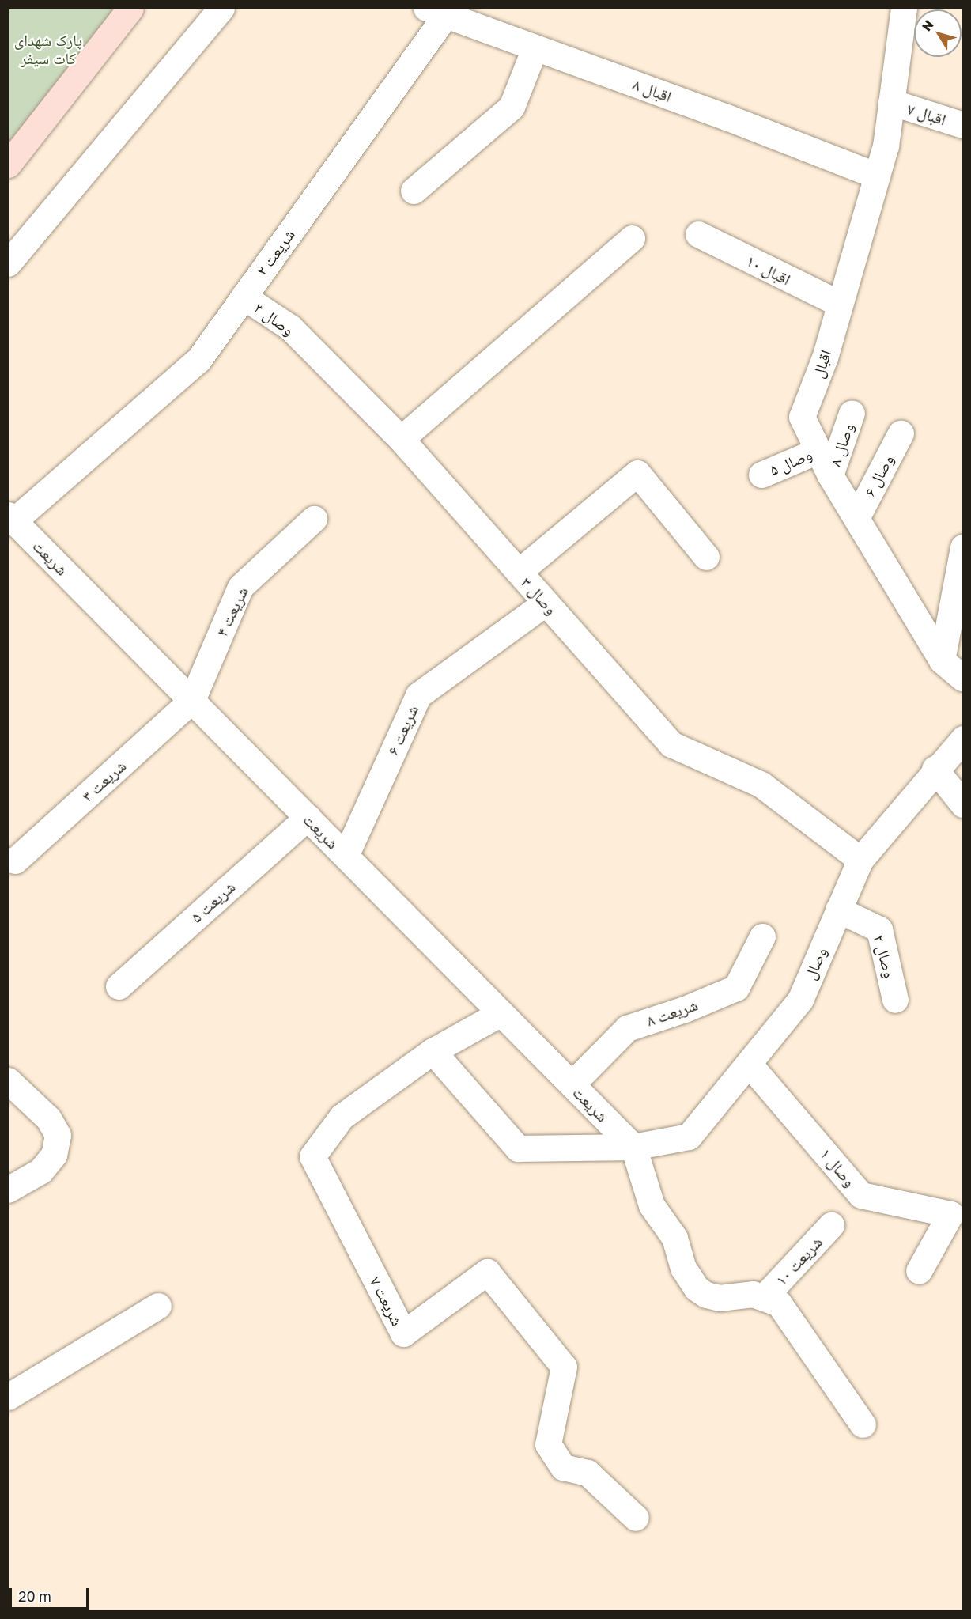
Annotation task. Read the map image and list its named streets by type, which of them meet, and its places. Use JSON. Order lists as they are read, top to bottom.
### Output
{
  "streets": {
    "street": [
      "اقبال ۸",
      "اقبال ۷",
      "شریعت ۲",
      "اقبال ۱۰",
      "وصال ۳",
      "اقبال",
      "وصال ۸",
      "وصال ۵",
      "وصال ۶",
      "شریعت",
      "شریعت ۴",
      "شریعت ۶",
      "شریعت ۳",
      "شریعت ۵",
      "وصال ۲",
      "وصال",
      "شریعت ۸",
      "وصال ۱",
      "شریعت ۱۰",
      "شریعت ۷"
    ]
  },
  "crossings": [
    ["اقبال ۸", "شریعت ۲"],
    ["اقبال ۸", "اقبال"],
    ["اقبال ۷", "اقبال"],
    ["شریعت ۲", "وصال ۳"],
    ["شریعت ۲", "شریعت"],
    ["اقبال ۱۰", "اقبال"],
    ["وصال ۳", "شریعت ۶"],
    ["وصال ۳", "وصال"],
    ["اقبال", "وصال ۸"],
    ["اقبال", "وصال ۵"],
    ["اقبال", "وصال ۶"],
    ["شریعت", "شریعت ۴"],
    ["شریعت", "شریعت ۶"],
    ["شریعت", "شریعت ۳"],
    ["شریعت", "شریعت ۵"],
    ["شریعت", "وصال"],
    ["شریعت", "شریعت ۸"],
    ["شریعت", "شریعت ۷"],
    ["شریعت ۴", "شریعت ۳"],
    ["وصال ۲", "وصال"],
    ["وصال", "وصال ۱"],
    ["وصال", "شریعت ۷"]
  ],
  "parks": ["پارک شهدای کات سیفر"],
  "scale_bar": "20 m",
  "north": "top left"
}
